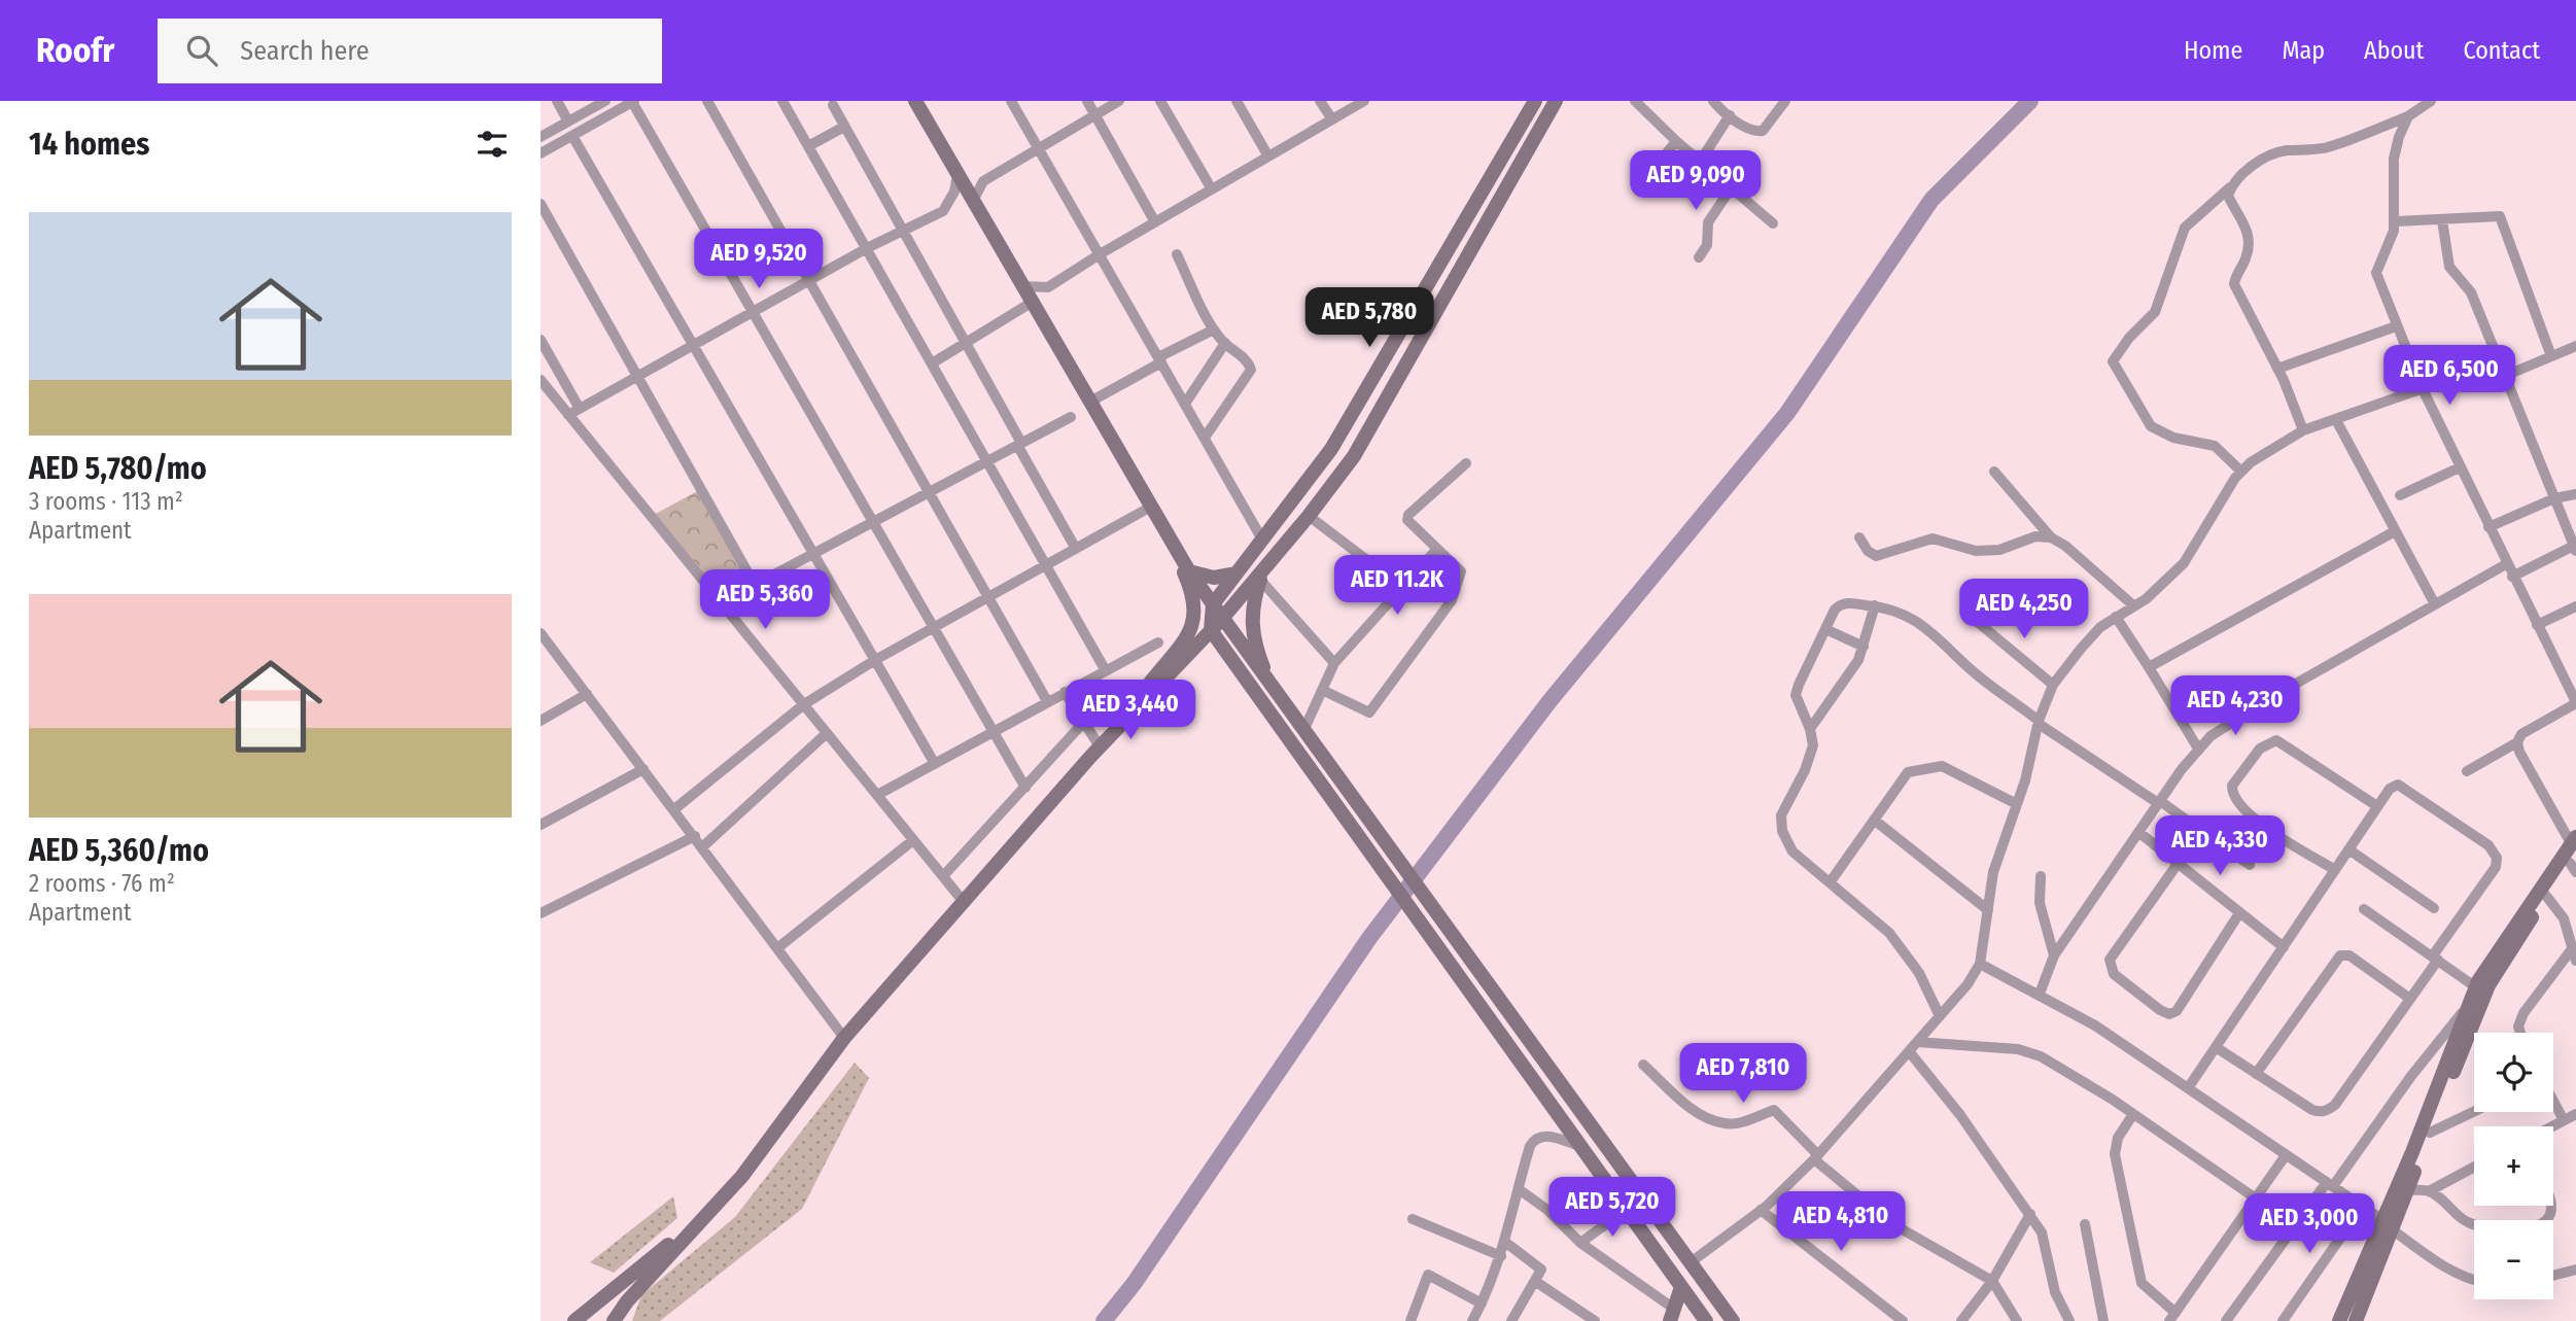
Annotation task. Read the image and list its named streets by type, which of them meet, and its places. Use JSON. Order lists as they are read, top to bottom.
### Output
{
  "page": {
    "header": "Roofr",
    "search": "Search here",
    "nav": [
      "Home",
      "Map",
      "About",
      "Contact"
    ],
    "heading": "14 homes",
    "price": [
      "AED 9,090",
      "AED 9,520",
      "AED 5,780",
      "AED 6,500",
      "AED 11.2K",
      "AED 5,360",
      "AED 4,250",
      "AED 4,230",
      "AED 3,440",
      "AED 4,330",
      "AED 7,810",
      "AED 5,720",
      "AED 4,810",
      "AED 3,000"
    ],
    "list": [
      {
        "name": "AED 5,780/mo",
        "note": "3 rooms · 113 m² · Apartment"
      },
      {
        "name": "AED 5,360/mo",
        "note": "2 rooms · 76 m² · Apartment"
      }
    ],
    "map_buttons": ["+", "−"]
  }
}
